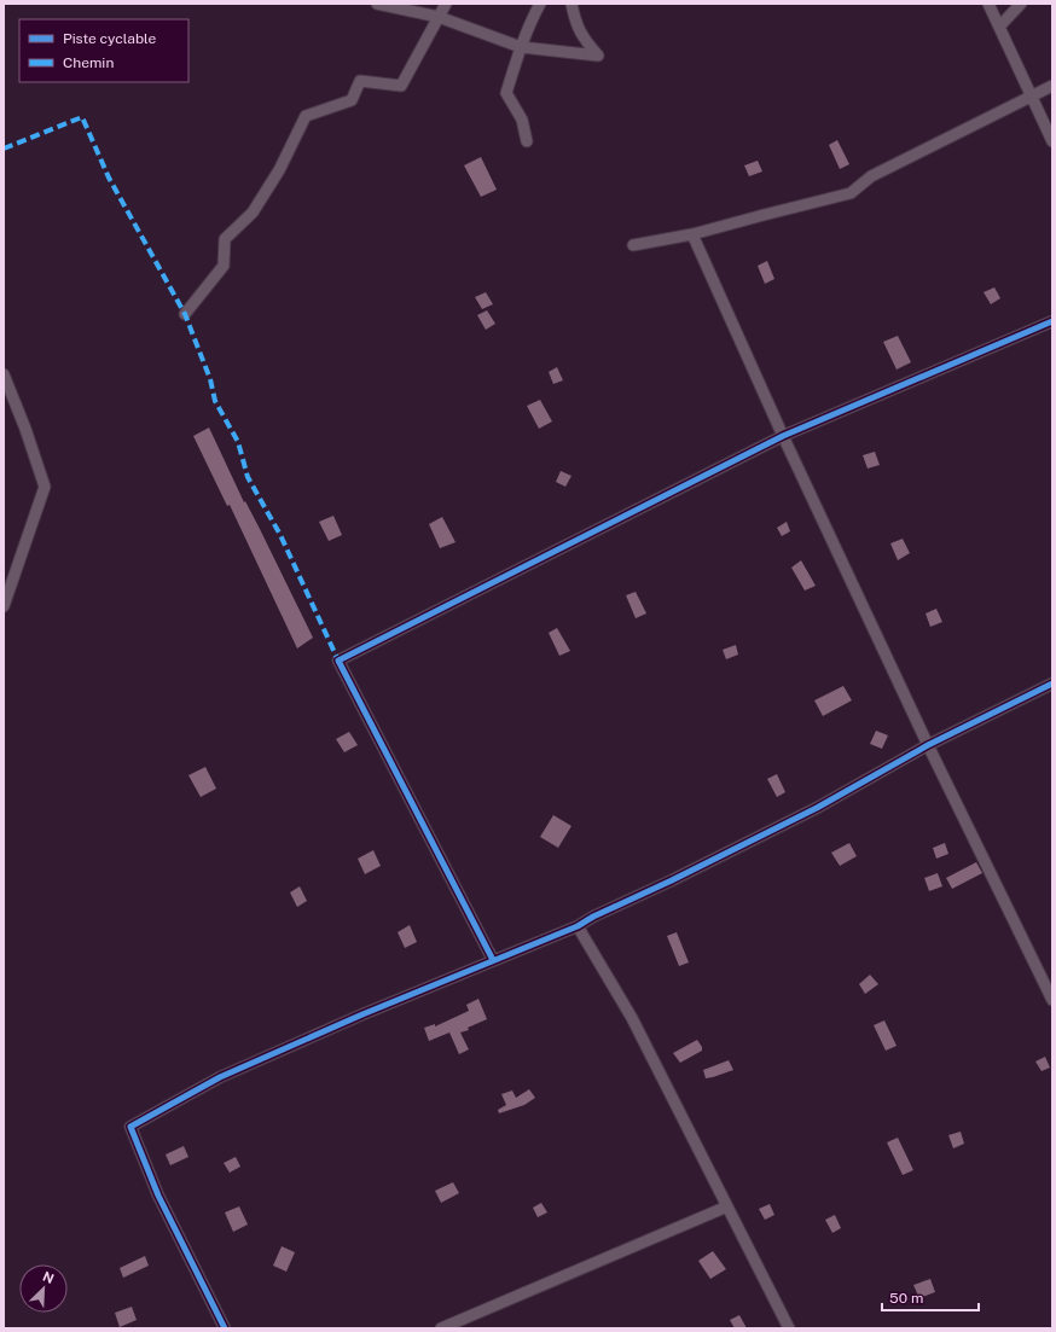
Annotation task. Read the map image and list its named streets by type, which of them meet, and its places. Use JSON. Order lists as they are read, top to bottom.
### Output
{
  "legend": ["Piste cyclable", "Chemin"],
  "scale_bar": "50 m",
  "north": "top right"
}
